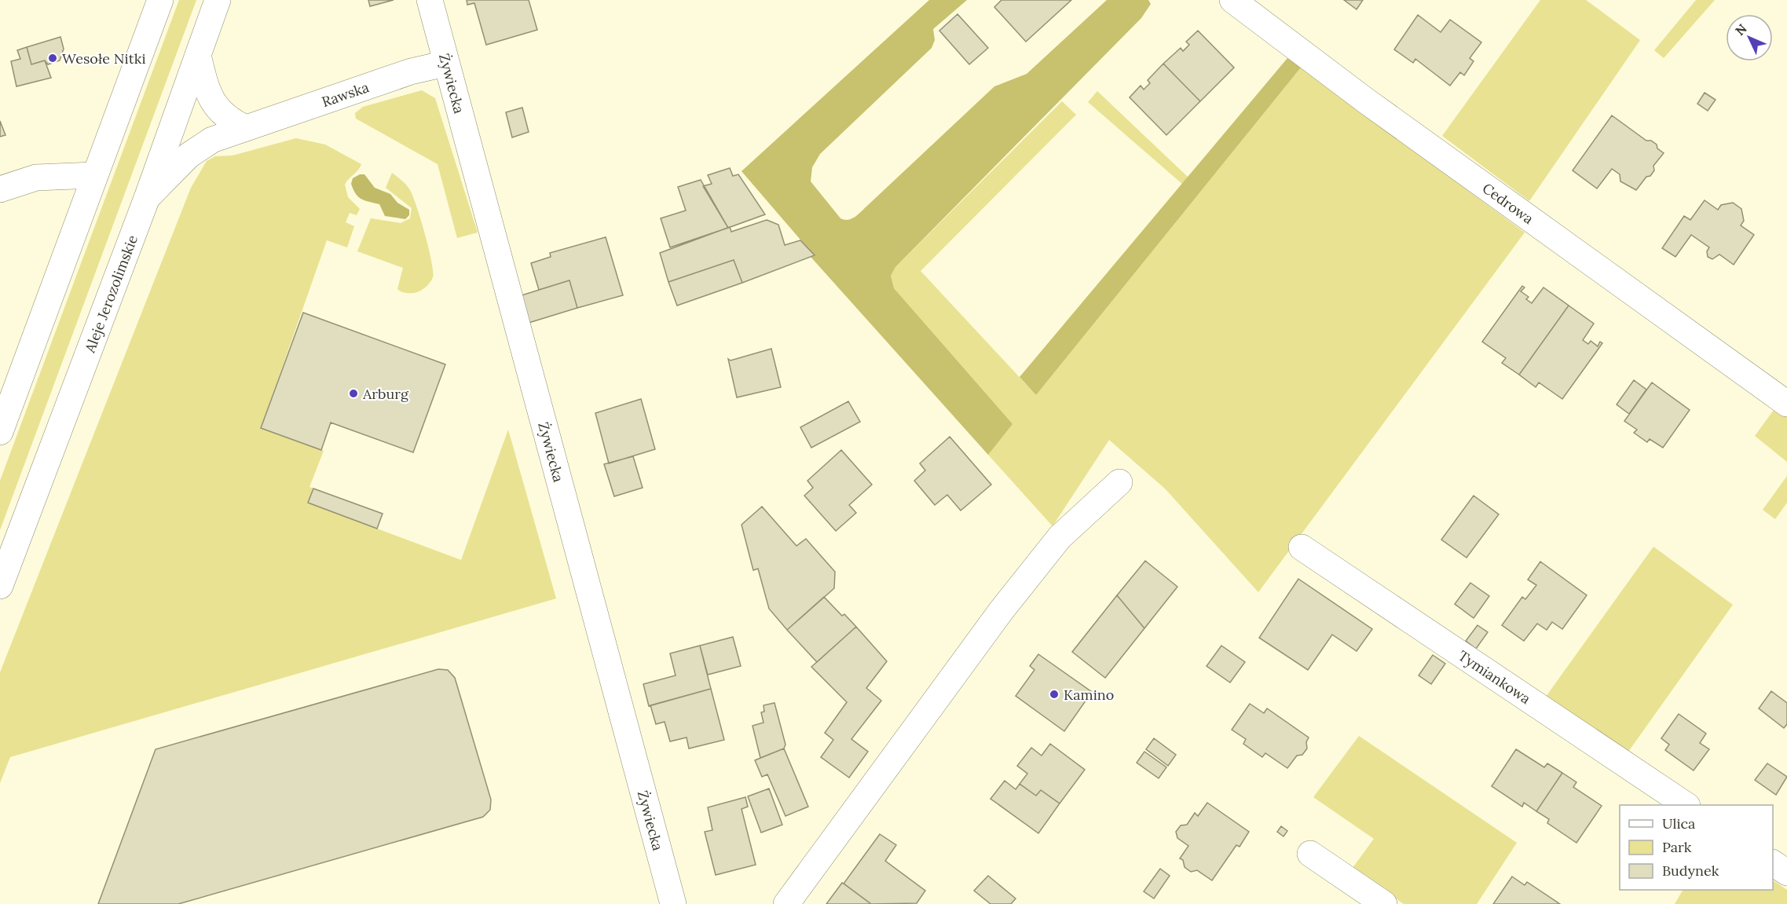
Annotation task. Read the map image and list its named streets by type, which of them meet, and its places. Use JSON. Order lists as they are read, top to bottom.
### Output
{
  "streets": {
    "street": [
      "Żywiecka",
      "Rawska",
      "Cedrowa",
      "Aleje Jerozolimskie",
      "Tymiankowa"
    ]
  },
  "crossings": [
    ["Żywiecka", "Rawska"],
    ["Rawska", "Aleje Jerozolimskie"]
  ],
  "places": ["Wesołe Nitki", "Arburg", "Kamino"],
  "legend": ["Ulica", "Park", "Budynek"],
  "north": "top left"
}
